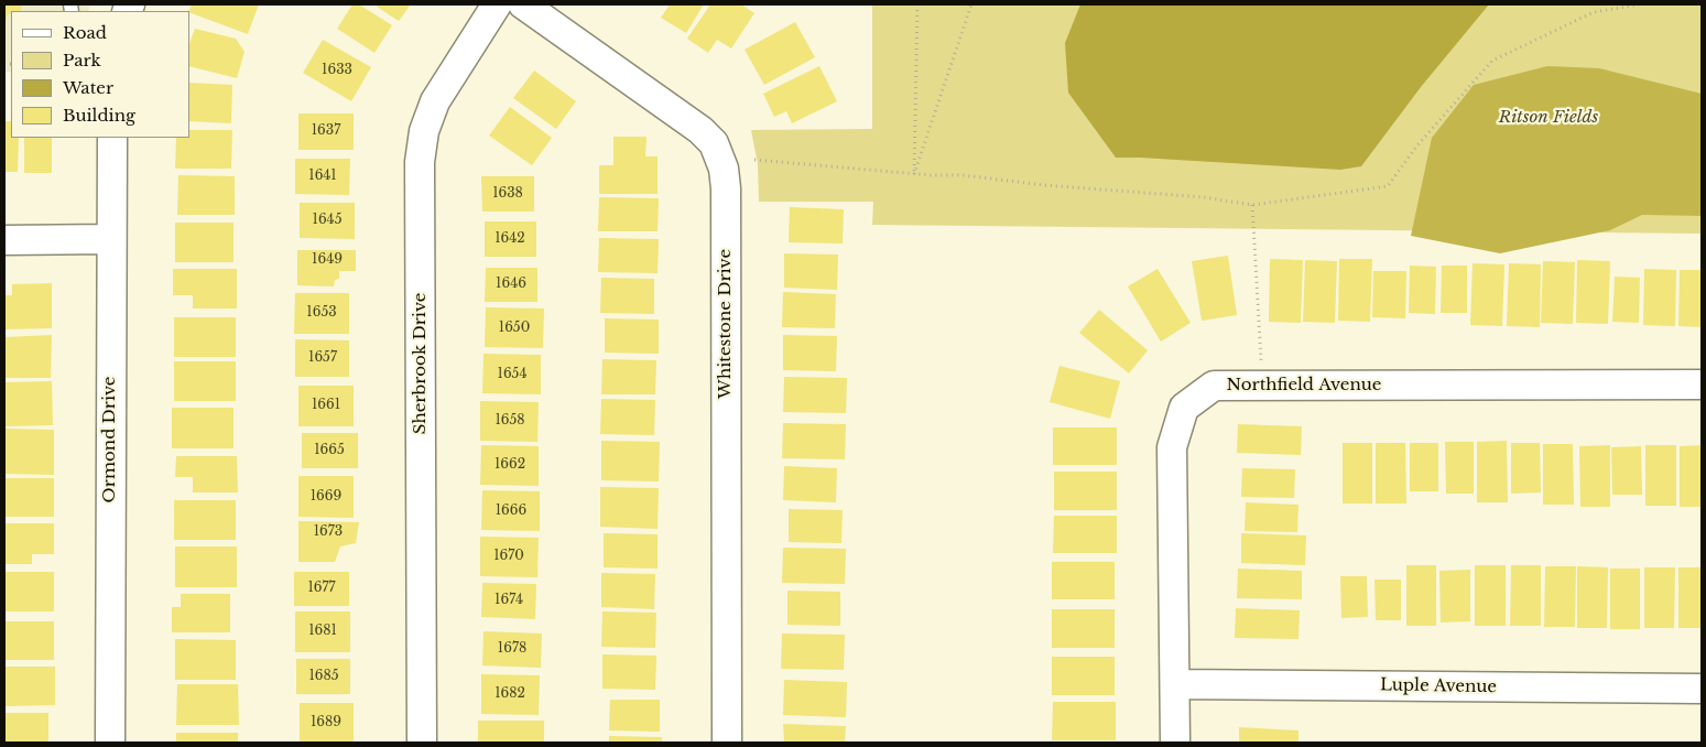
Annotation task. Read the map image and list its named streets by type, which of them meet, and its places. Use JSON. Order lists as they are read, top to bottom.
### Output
{
  "streets": {
    "street": [
      "Whitestone Drive",
      "Sherbrook Drive",
      "Northfield Avenue",
      "Ormond Drive",
      "Luple Avenue"
    ]
  },
  "crossings": [
    ["Northfield Avenue", "Luple Avenue"]
  ],
  "parks": ["Ritson Fields"],
  "house_numbers": [
    "1633",
    "1637",
    "1641",
    "1638",
    "1645",
    "1642",
    "1649",
    "1646",
    "1653",
    "1650",
    "1657",
    "1654",
    "1661",
    "1658",
    "1665",
    "1662",
    "1669",
    "1666",
    "1673",
    "1670",
    "1677",
    "1674",
    "1681",
    "1678",
    "1685",
    "1682",
    "1689"
  ],
  "legend": [
    "Road",
    "Park",
    "Water",
    "Building"
  ]
}
